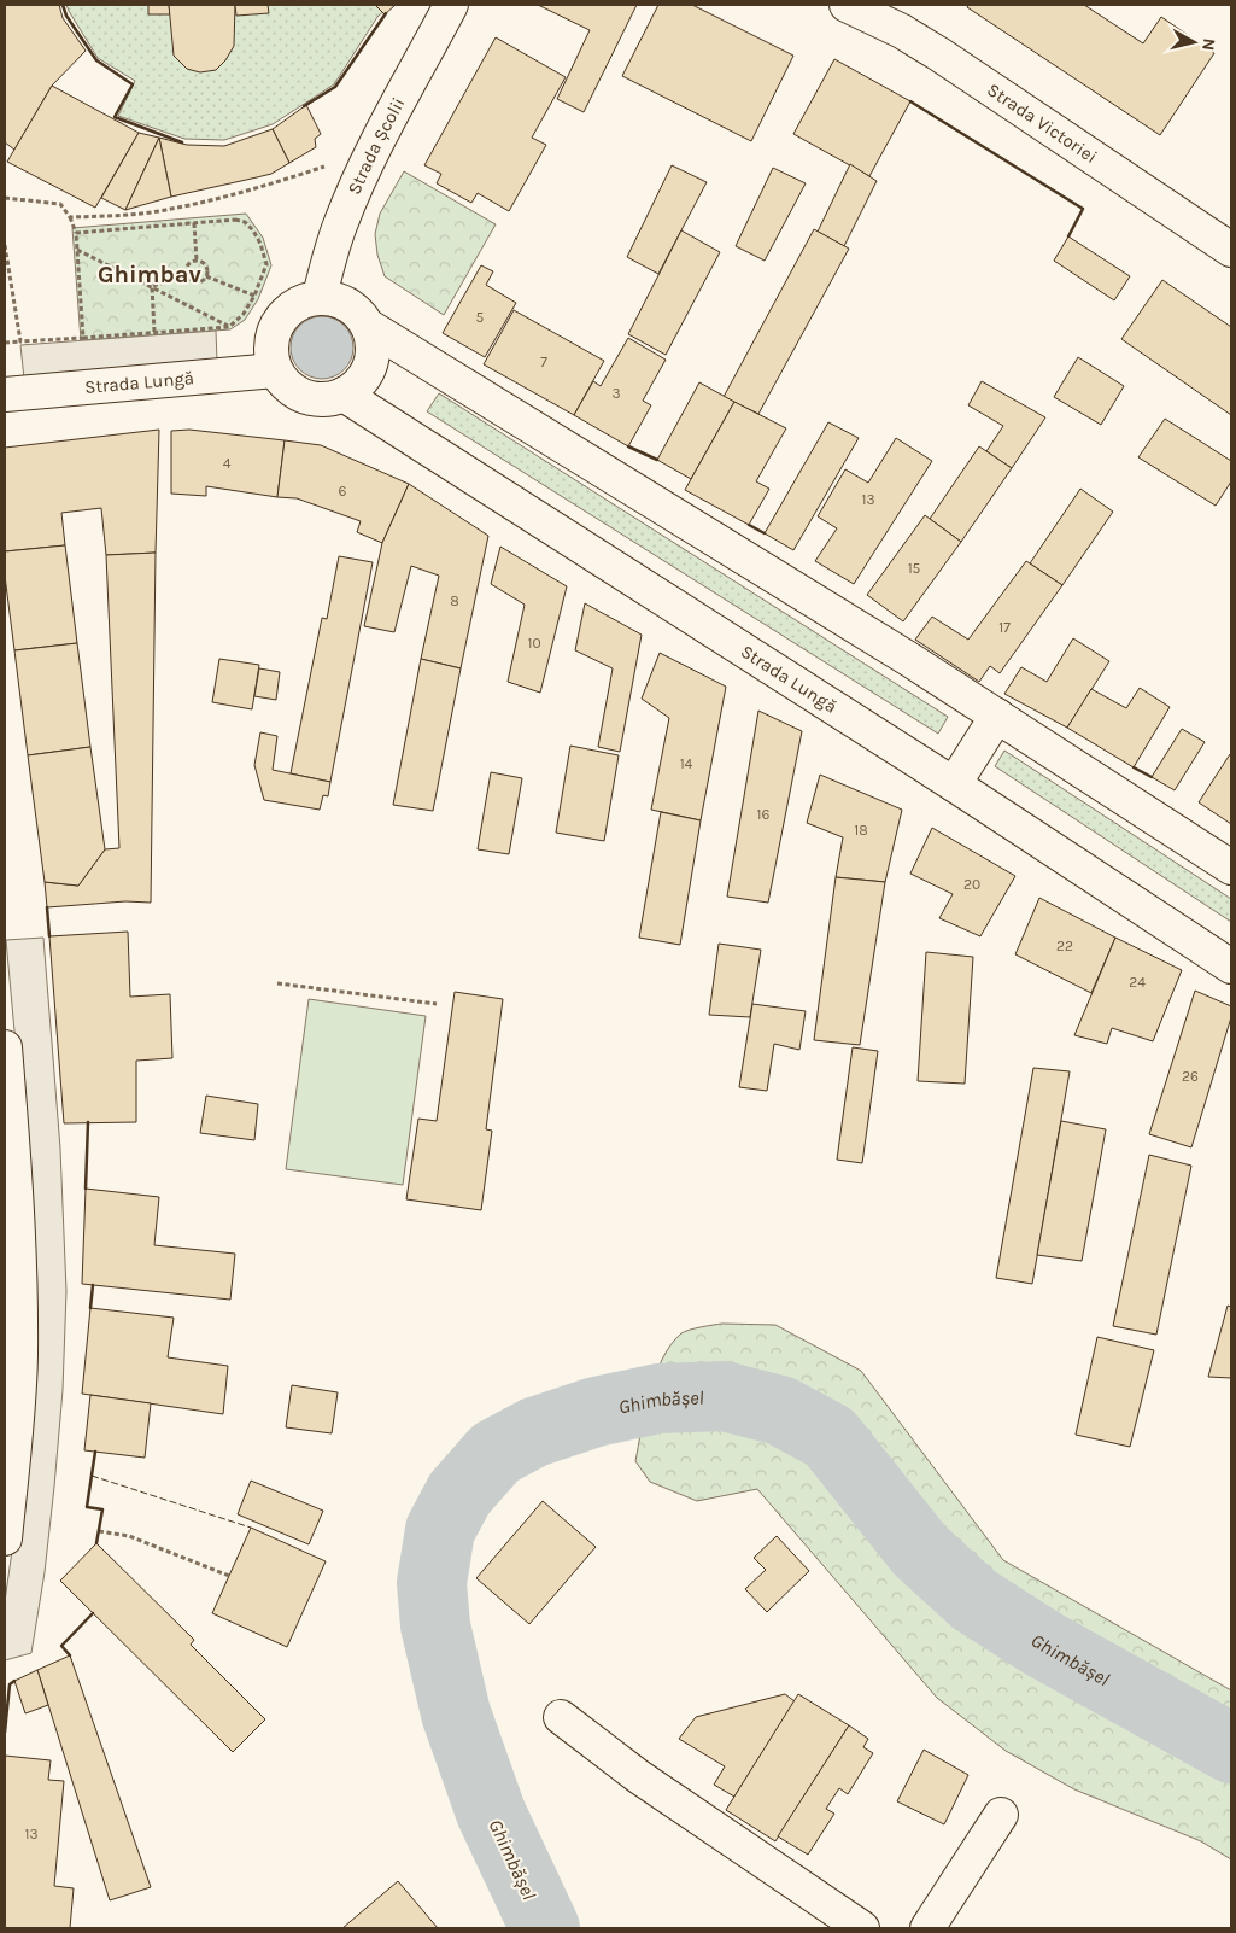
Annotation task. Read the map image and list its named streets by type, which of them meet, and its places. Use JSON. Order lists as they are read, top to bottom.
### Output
{
  "streets": {
    "street": ["Strada Victoriei", "Strada Școlii", "Strada Lungă"]
  },
  "crossings": [
    ["Strada Școlii", "Strada Lungă"]
  ],
  "districts": ["Ghimbav"],
  "water": ["Ghimbășel"],
  "house_numbers": [
    "5",
    "7",
    "3",
    "4",
    "6",
    "13",
    "15",
    "8",
    "17",
    "10",
    "14",
    "16",
    "18",
    "20",
    "22",
    "24",
    "26",
    "13"
  ],
  "north": "right"
}
